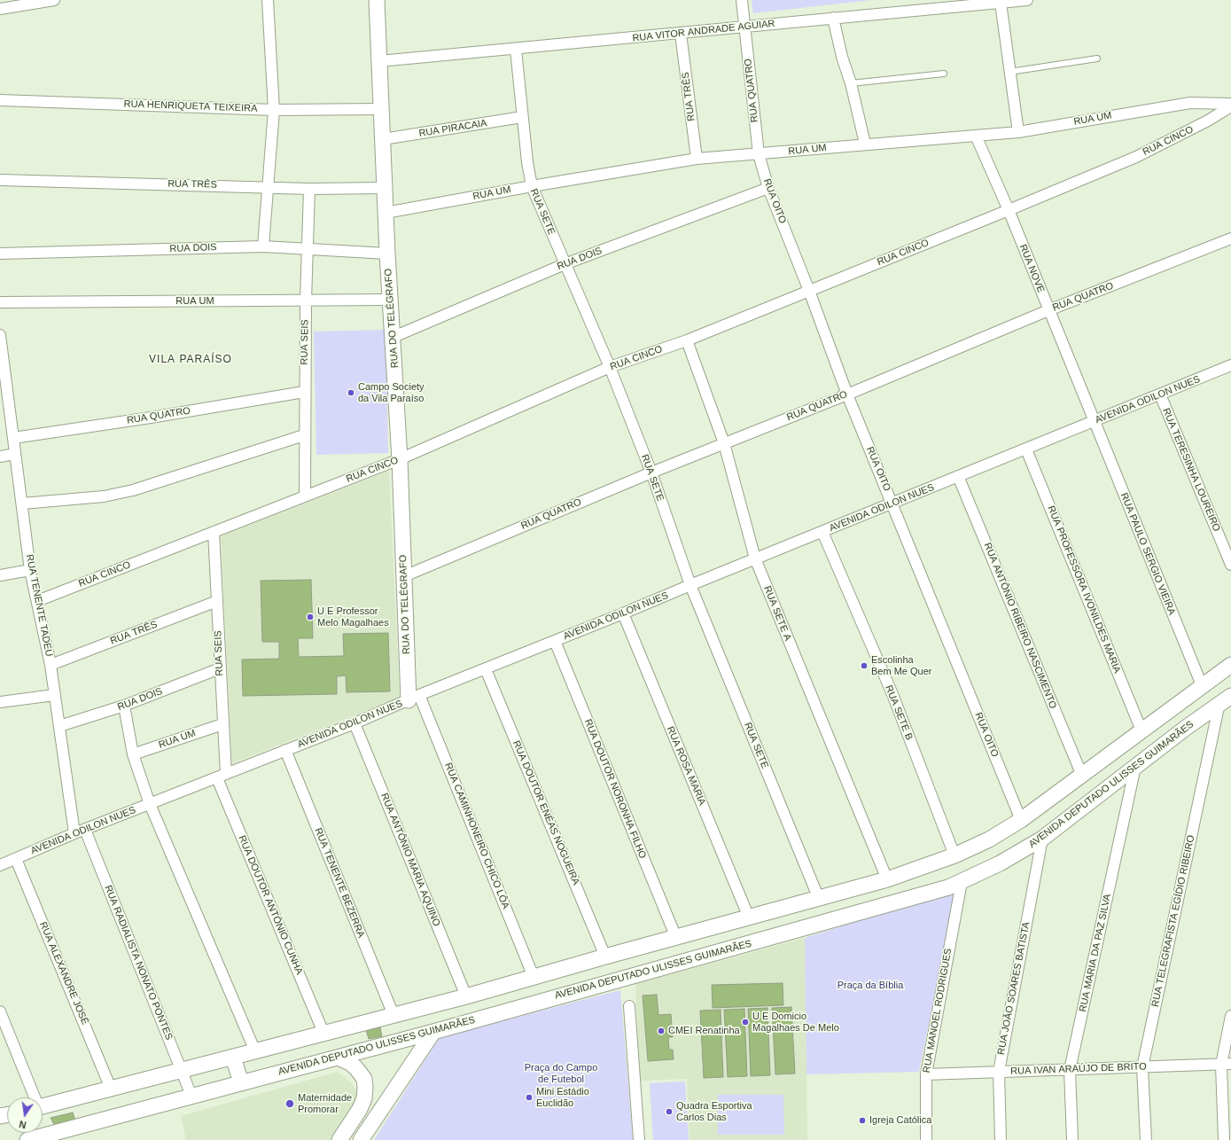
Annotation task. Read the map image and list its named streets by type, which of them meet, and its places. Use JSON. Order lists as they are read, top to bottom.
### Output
{
  "streets": {
    "street": [
      "RUA VITOR ANDRADE AGUIAR",
      "RUA QUATRO",
      "RUA TRÊS",
      "RUA HENRIQUETA TEIXEIRA",
      "RUA UM",
      "RUA PIRACAIA",
      "RUA CINCO",
      "RUA OITO",
      "RUA SETE",
      "RUA DOIS",
      "RUA NOVE",
      "RUA DO TELÉGRAFO",
      "RUA SEIS",
      "AVENIDA ODILON NUES",
      "RUA TERESINHA LOUREIRO",
      "RUA PAULO SERGIO VIEIRA",
      "RUA PROFESSORA IVONILDES MARIA",
      "RUA TENENTE TADEU",
      "RUA SETE A",
      "RUA ANTÔNIO RIBEIRO NASCIMENTO",
      "RUA SETE B",
      "RUA ROSA MARIA",
      "AVENIDA DEPUTADO ULISSES GUIMARÃES",
      "RUA DOUTOR NORONHA FILHO",
      "RUA DOUTOR ENÉAS NOGUEIRA",
      "RUA CAMINHONEIRO CHICO LÔA",
      "RUA ANTÔNIO MARIA AQUINO",
      "RUA TENENTE BEZERRA",
      "RUA DOUTOR ANTÔNIO CUNHA",
      "RUA TELEGRAFISTA EGÍDIO RIBEIRO",
      "RUA MARIA DA PAZ SILVA",
      "RUA RADIALISTA NONATO PONTES",
      "RUA ALEXANDRE JOSÉ",
      "RUA JOÃO SOARES BATISTA",
      "RUA MANOEL RODRIGUES",
      "RUA IVAN ARAÚJO DE BRITO"
    ]
  },
  "crossings": [
    ["RUA VITOR ANDRADE AGUIAR", "RUA QUATRO"],
    ["RUA VITOR ANDRADE AGUIAR", "RUA TRÊS"],
    ["RUA VITOR ANDRADE AGUIAR", "RUA SETE"],
    ["RUA VITOR ANDRADE AGUIAR", "RUA DO TELÉGRAFO"],
    ["RUA QUATRO", "RUA UM"],
    ["RUA QUATRO", "RUA OITO"],
    ["RUA QUATRO", "RUA SETE"],
    ["RUA QUATRO", "RUA NOVE"],
    ["RUA QUATRO", "RUA DO TELÉGRAFO"],
    ["RUA QUATRO", "RUA SEIS"],
    ["RUA QUATRO", "RUA TENENTE TADEU"],
    ["RUA QUATRO", "RUA SETE A"],
    ["RUA TRÊS", "RUA UM"],
    ["RUA TRÊS", "RUA DO TELÉGRAFO"],
    ["RUA TRÊS", "RUA SEIS"],
    ["RUA TRÊS", "RUA TENENTE TADEU"],
    ["RUA HENRIQUETA TEIXEIRA", "RUA DO TELÉGRAFO"],
    ["RUA UM", "RUA CINCO"],
    ["RUA UM", "RUA OITO"],
    ["RUA UM", "RUA SETE"],
    ["RUA UM", "RUA NOVE"],
    ["RUA UM", "RUA DO TELÉGRAFO"],
    ["RUA UM", "RUA SEIS"],
    ["RUA PIRACAIA", "RUA SETE"],
    ["RUA PIRACAIA", "RUA DO TELÉGRAFO"],
    ["RUA CINCO", "RUA OITO"],
    ["RUA CINCO", "RUA SETE"],
    ["RUA CINCO", "RUA NOVE"],
    ["RUA CINCO", "RUA DO TELÉGRAFO"],
    ["RUA CINCO", "RUA SEIS"],
    ["RUA CINCO", "RUA TENENTE TADEU"],
    ["RUA CINCO", "RUA SETE A"],
    ["RUA OITO", "RUA DOIS"],
    ["RUA OITO", "AVENIDA ODILON NUES"],
    ["RUA SETE", "RUA DOIS"],
    ["RUA SETE", "AVENIDA ODILON NUES"],
    ["RUA DOIS", "RUA DO TELÉGRAFO"],
    ["RUA DOIS", "RUA SEIS"],
    ["RUA DOIS", "RUA TENENTE TADEU"],
    ["RUA NOVE", "AVENIDA ODILON NUES"],
    ["RUA NOVE", "RUA PAULO SERGIO VIEIRA"],
    ["RUA DO TELÉGRAFO", "AVENIDA ODILON NUES"],
    ["RUA DO TELÉGRAFO", "RUA CAMINHONEIRO CHICO LÔA"],
    ["RUA SEIS", "AVENIDA ODILON NUES"],
    ["RUA SEIS", "RUA DOUTOR ANTÔNIO CUNHA"],
    ["AVENIDA ODILON NUES", "RUA TERESINHA LOUREIRO"],
    ["AVENIDA ODILON NUES", "RUA PAULO SERGIO VIEIRA"],
    ["AVENIDA ODILON NUES", "RUA PROFESSORA IVONILDES MARIA"],
    ["AVENIDA ODILON NUES", "RUA TENENTE TADEU"],
    ["AVENIDA ODILON NUES", "RUA SETE A"],
    ["AVENIDA ODILON NUES", "RUA ANTÔNIO RIBEIRO NASCIMENTO"],
    ["AVENIDA ODILON NUES", "RUA SETE B"],
    ["AVENIDA ODILON NUES", "RUA ROSA MARIA"],
    ["AVENIDA ODILON NUES", "RUA DOUTOR NORONHA FILHO"],
    ["AVENIDA ODILON NUES", "RUA DOUTOR ENÉAS NOGUEIRA"],
    ["AVENIDA ODILON NUES", "RUA CAMINHONEIRO CHICO LÔA"],
    ["AVENIDA ODILON NUES", "RUA ANTÔNIO MARIA AQUINO"],
    ["AVENIDA ODILON NUES", "RUA TENENTE BEZERRA"],
    ["AVENIDA ODILON NUES", "RUA DOUTOR ANTÔNIO CUNHA"],
    ["AVENIDA ODILON NUES", "RUA RADIALISTA NONATO PONTES"],
    ["AVENIDA ODILON NUES", "RUA ALEXANDRE JOSÉ"],
    ["RUA TENENTE TADEU", "RUA RADIALISTA NONATO PONTES"],
    ["AVENIDA DEPUTADO ULISSES GUIMARÃES", "RUA TELEGRAFISTA EGÍDIO RIBEIRO"],
    ["AVENIDA DEPUTADO ULISSES GUIMARÃES", "RUA MARIA DA PAZ SILVA"],
    ["AVENIDA DEPUTADO ULISSES GUIMARÃES", "RUA RADIALISTA NONATO PONTES"],
    ["AVENIDA DEPUTADO ULISSES GUIMARÃES", "RUA JOÃO SOARES BATISTA"],
    ["AVENIDA DEPUTADO ULISSES GUIMARÃES", "RUA MANOEL RODRIGUES"],
    ["RUA TELEGRAFISTA EGÍDIO RIBEIRO", "RUA IVAN ARAÚJO DE BRITO"],
    ["RUA MARIA DA PAZ SILVA", "RUA IVAN ARAÚJO DE BRITO"],
    ["RUA JOÃO SOARES BATISTA", "RUA IVAN ARAÚJO DE BRITO"],
    ["RUA MANOEL RODRIGUES", "RUA IVAN ARAÚJO DE BRITO"]
  ],
  "districts": ["VILA PARAÍSO"],
  "parks": ["Praça da Bíblia", "Praça do Campo de Futebol"],
  "places": [
    "Campo Society da Vila Paraíso",
    "U E Professor Melo Magalhaes",
    "Escolinha Bem Me Quer",
    "U E Domicio Magalhaes De Melo",
    "CMEI Renatinha",
    "Mini Estádio Euclidão",
    "Maternidade Promorar",
    "Quadra Esportiva Carlos Dias",
    "Igreja Católica"
  ],
  "north": "bottom"
}
